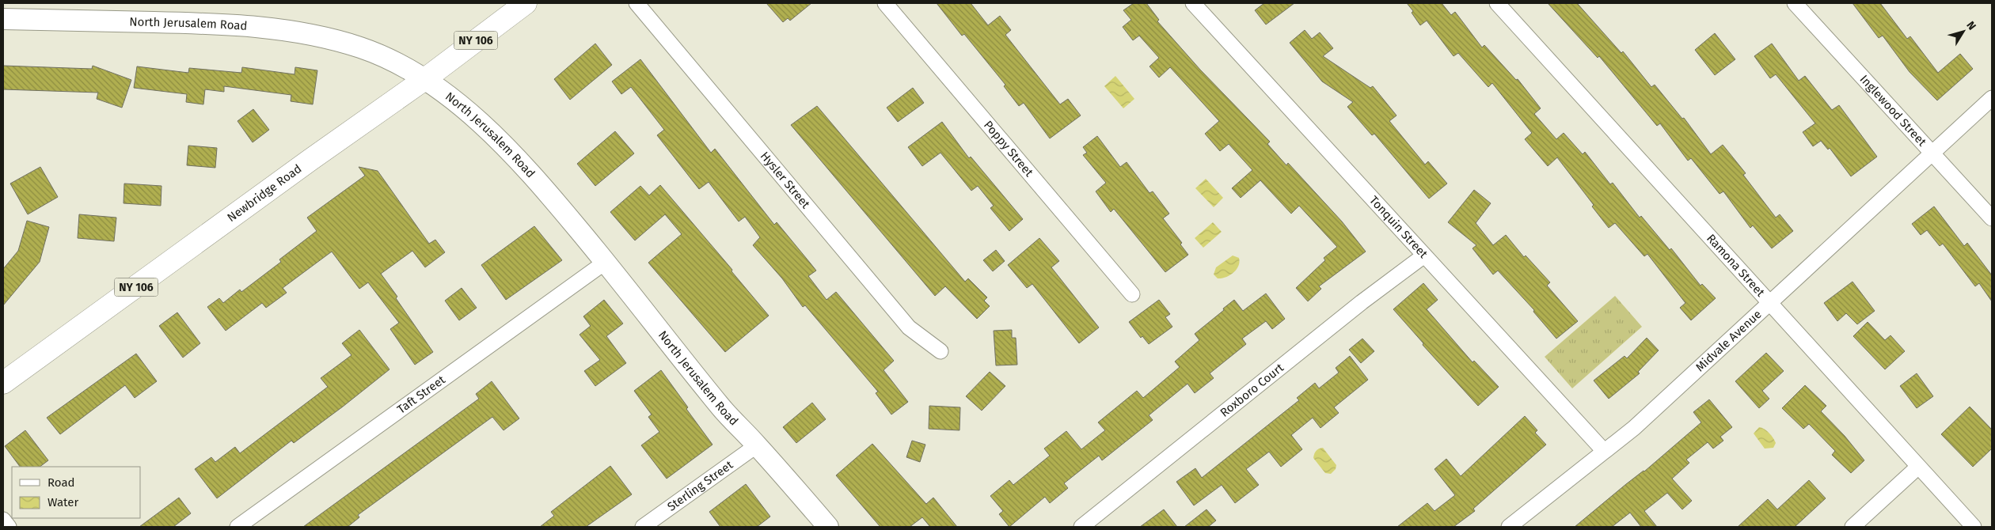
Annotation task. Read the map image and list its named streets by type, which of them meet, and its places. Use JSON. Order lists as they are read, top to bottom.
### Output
{
  "streets": {
    "main road": ["North Jerusalem Road", "NY 106", "Newbridge Road"],
    "street": [
      "Inglewood Street",
      "Poppy Street",
      "Hysler Street",
      "Tonquin Street",
      "Ramona Street",
      "Midvale Avenue",
      "Roxboro Court",
      "Taft Street",
      "Sterling Street"
    ]
  },
  "crossings": [
    ["North Jerusalem Road", "Newbridge Road"],
    ["North Jerusalem Road", "Taft Street"],
    ["North Jerusalem Road", "Sterling Street"],
    ["Inglewood Street", "Midvale Avenue"],
    ["Tonquin Street", "Midvale Avenue"],
    ["Tonquin Street", "Roxboro Court"],
    ["Ramona Street", "Midvale Avenue"]
  ],
  "legend": ["Road", "Water"],
  "north": "top right"
}
